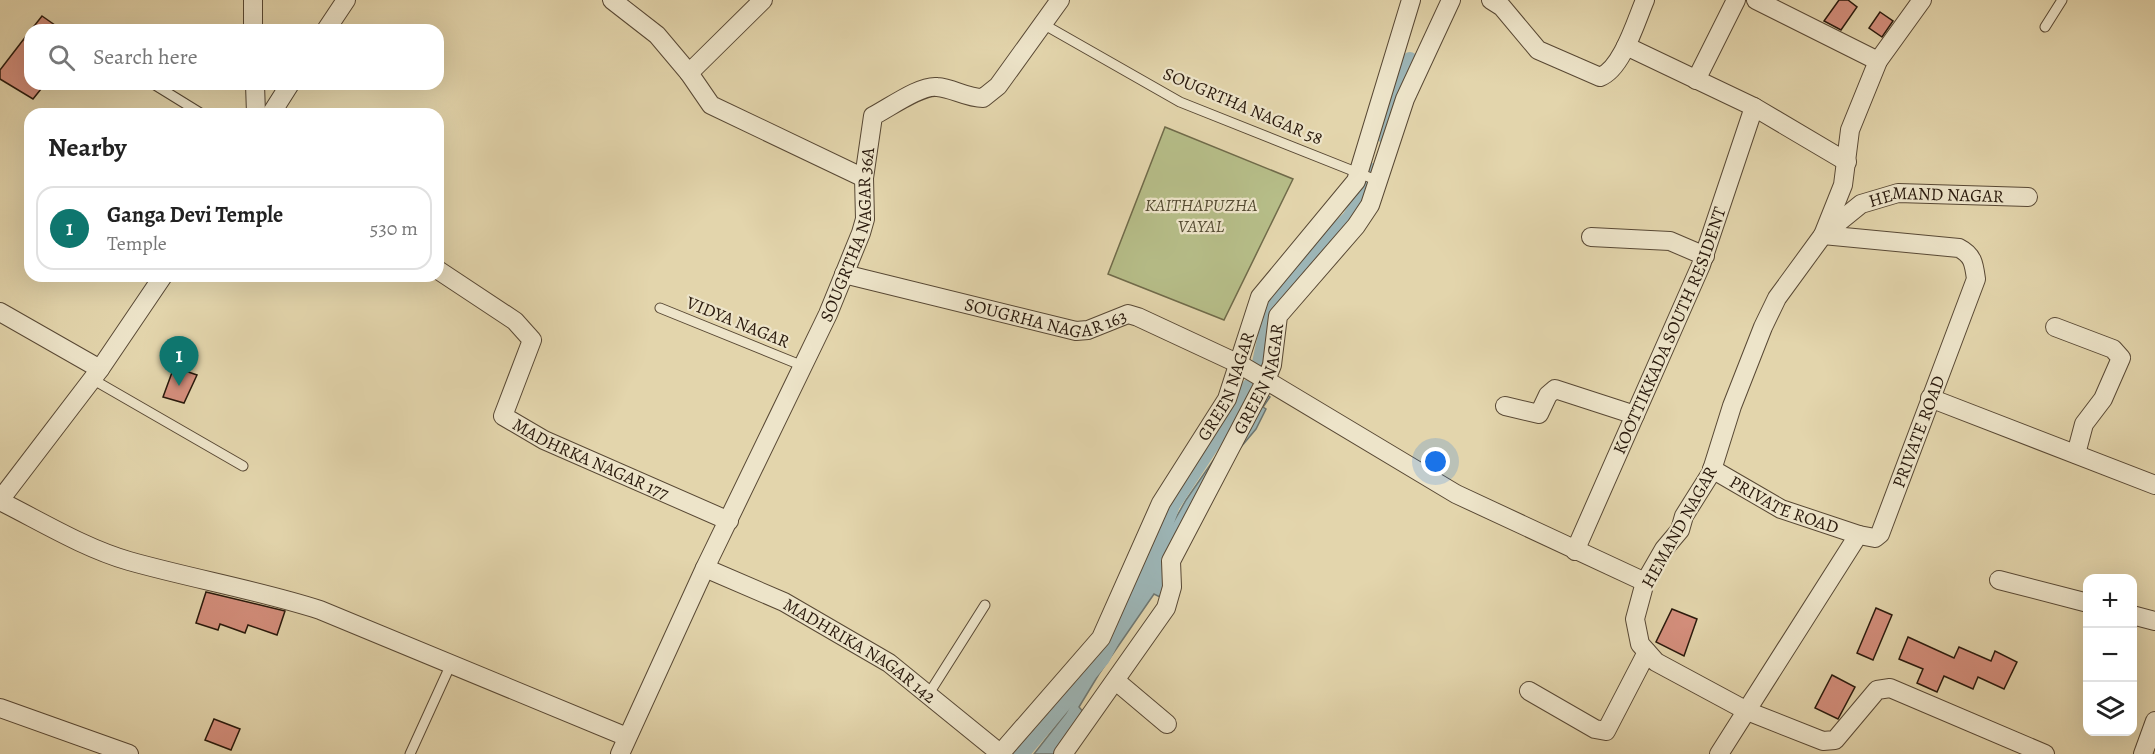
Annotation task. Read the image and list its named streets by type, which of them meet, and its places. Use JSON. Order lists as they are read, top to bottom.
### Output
{
  "streets": {
    "street": [
      "HEMAND NAGAR",
      "SOUGRTHA NAGAR 36A",
      "SOUGRHA NAGAR 163",
      "KOOTTIKKADA SOUTH RESIDENT",
      "GREEN NAGAR",
      "PRIVATE ROAD",
      "MADHRKA NAGAR 177",
      "MADHRIKA NAGAR 142"
    ],
    "lane": ["SOUGRTHA NAGAR 58", "VIDYA NAGAR"]
  },
  "crossings": [
    ["SOUGRTHA NAGAR 58", "SOUGRTHA NAGAR 36A"],
    ["SOUGRTHA NAGAR 58", "GREEN NAGAR"],
    ["HEMAND NAGAR", "SOUGRHA NAGAR 163"],
    ["HEMAND NAGAR", "PRIVATE ROAD"],
    ["SOUGRTHA NAGAR 36A", "SOUGRHA NAGAR 163"],
    ["SOUGRTHA NAGAR 36A", "VIDYA NAGAR"],
    ["SOUGRTHA NAGAR 36A", "MADHRKA NAGAR 177"],
    ["SOUGRTHA NAGAR 36A", "MADHRIKA NAGAR 142"],
    ["SOUGRHA NAGAR 163", "KOOTTIKKADA SOUTH RESIDENT"],
    ["SOUGRHA NAGAR 163", "GREEN NAGAR"],
    ["GREEN NAGAR", "MADHRIKA NAGAR 142"]
  ],
  "parks": ["KAITHAPUZHA VAYAL"],
  "page": {
    "search": "Search here",
    "heading": "Nearby",
    "list": [
      {
        "mark": "1",
        "name": "Ganga Devi Temple",
        "note": "Temple",
        "value": "530 m"
      }
    ],
    "pins": "1",
    "map_buttons": ["+", "−"]
  }
}
